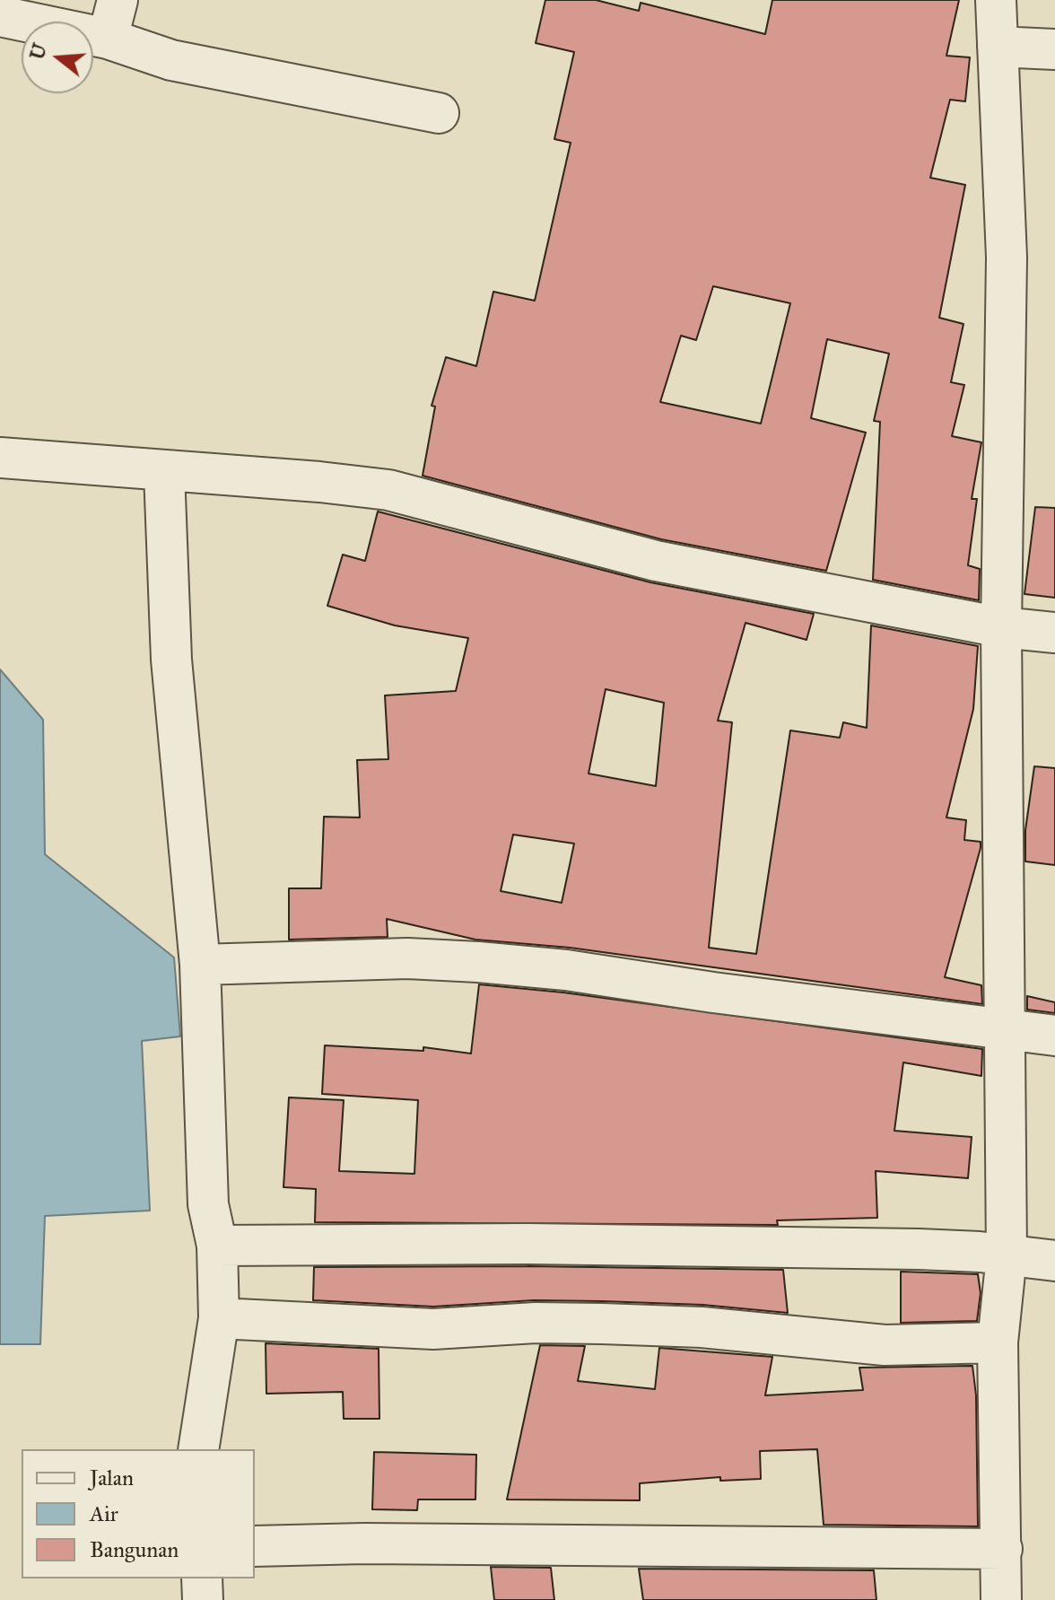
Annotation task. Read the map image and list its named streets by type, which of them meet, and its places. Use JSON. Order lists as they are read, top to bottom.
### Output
{
  "legend": ["Jalan", "Air", "Bangunan"],
  "north": "left"
}
